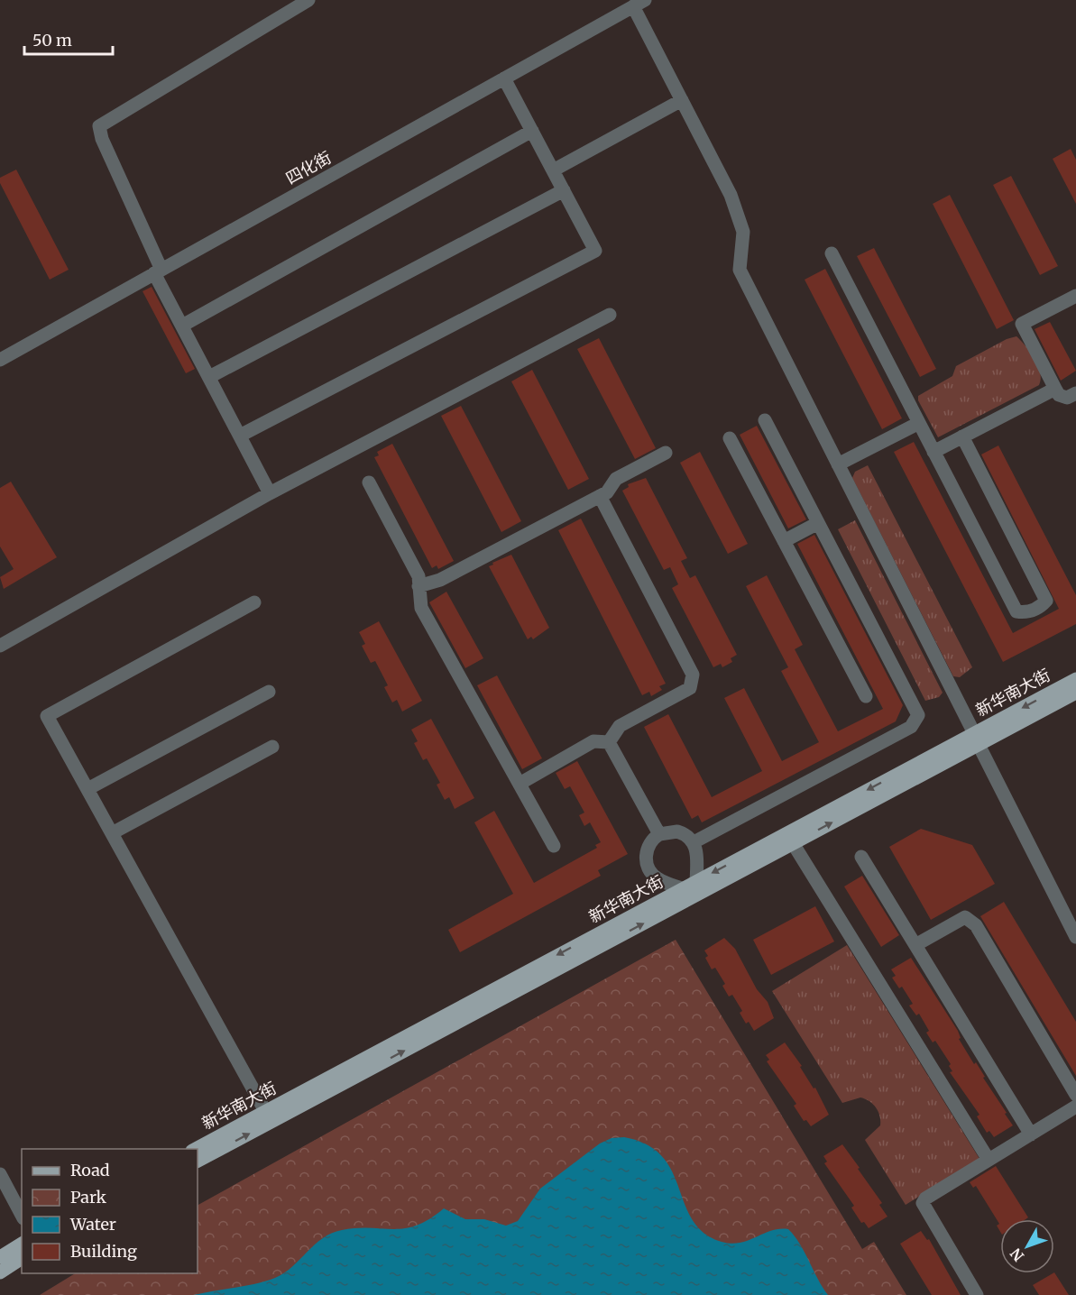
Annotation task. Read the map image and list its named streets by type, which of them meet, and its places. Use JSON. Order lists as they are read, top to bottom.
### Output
{
  "streets": {
    "main road": ["新华南大街"],
    "street": ["四化街"]
  },
  "legend": [
    "Road",
    "Park",
    "Water",
    "Building"
  ],
  "scale_bar": "50 m",
  "north": "bottom left"
}
